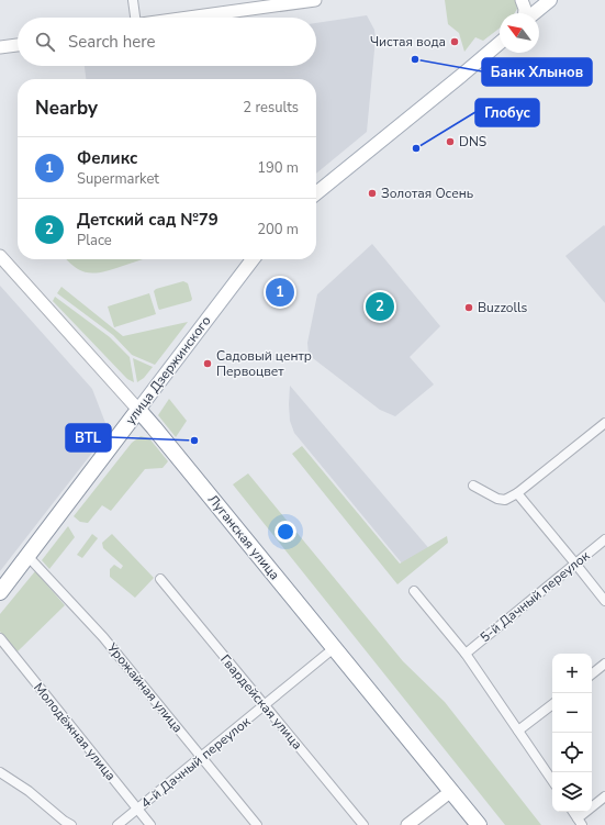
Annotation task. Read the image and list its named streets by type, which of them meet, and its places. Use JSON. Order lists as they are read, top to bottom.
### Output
{
  "streets": {
    "highway": ["улица Дзержинского", "Луганская улица"],
    "street": [
      "5-й Дачный переулок",
      "Урожайная улица",
      "Гвардейская улица",
      "Молодёжная улица",
      "4-й Дачный переулок"
    ]
  },
  "crossings": [
    ["улица Дзержинского", "Луганская улица"],
    ["улица Дзержинского", "Урожайная улица"],
    ["Луганская улица", "4-й Дачный переулок"],
    ["Урожайная улица", "4-й Дачный переулок"],
    ["Гвардейская улица", "4-й Дачный переулок"],
    ["Молодёжная улица", "4-й Дачный переулок"]
  ],
  "places": [
    "Чистая вода",
    "Банк Хлынов",
    "DNS",
    "Глобус",
    "Золотая Осень",
    "Buzzolls",
    "Садовый центр Первоцвет",
    "BTL"
  ],
  "north": "top left",
  "page": {
    "search": "Search here",
    "heading": ["Nearby", "2 results"],
    "list": [
      {
        "mark": "1",
        "name": "Феликс",
        "note": "Supermarket",
        "value": "190 m"
      },
      {
        "mark": "2",
        "name": "Детский сад №79",
        "note": "Place",
        "value": "200 m"
      }
    ],
    "pins": ["1", "2"],
    "map_buttons": ["+", "−"]
  }
}
